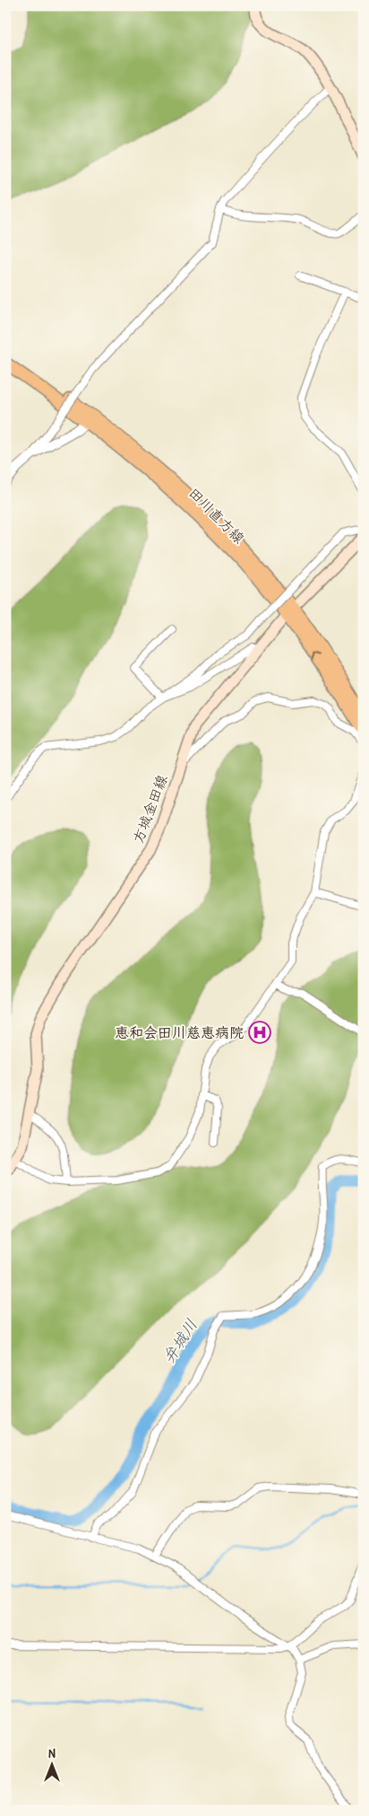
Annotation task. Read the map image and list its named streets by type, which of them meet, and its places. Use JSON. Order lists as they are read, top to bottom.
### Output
{
  "streets": {
    "main road": ["田川直方線", "方城金田線"]
  },
  "crossings": [
    ["田川直方線", "方城金田線"]
  ],
  "water": ["弁城川"],
  "places": {
    "hospital": ["恵和会田川慈恵病院"]
  },
  "north": "top"
}
